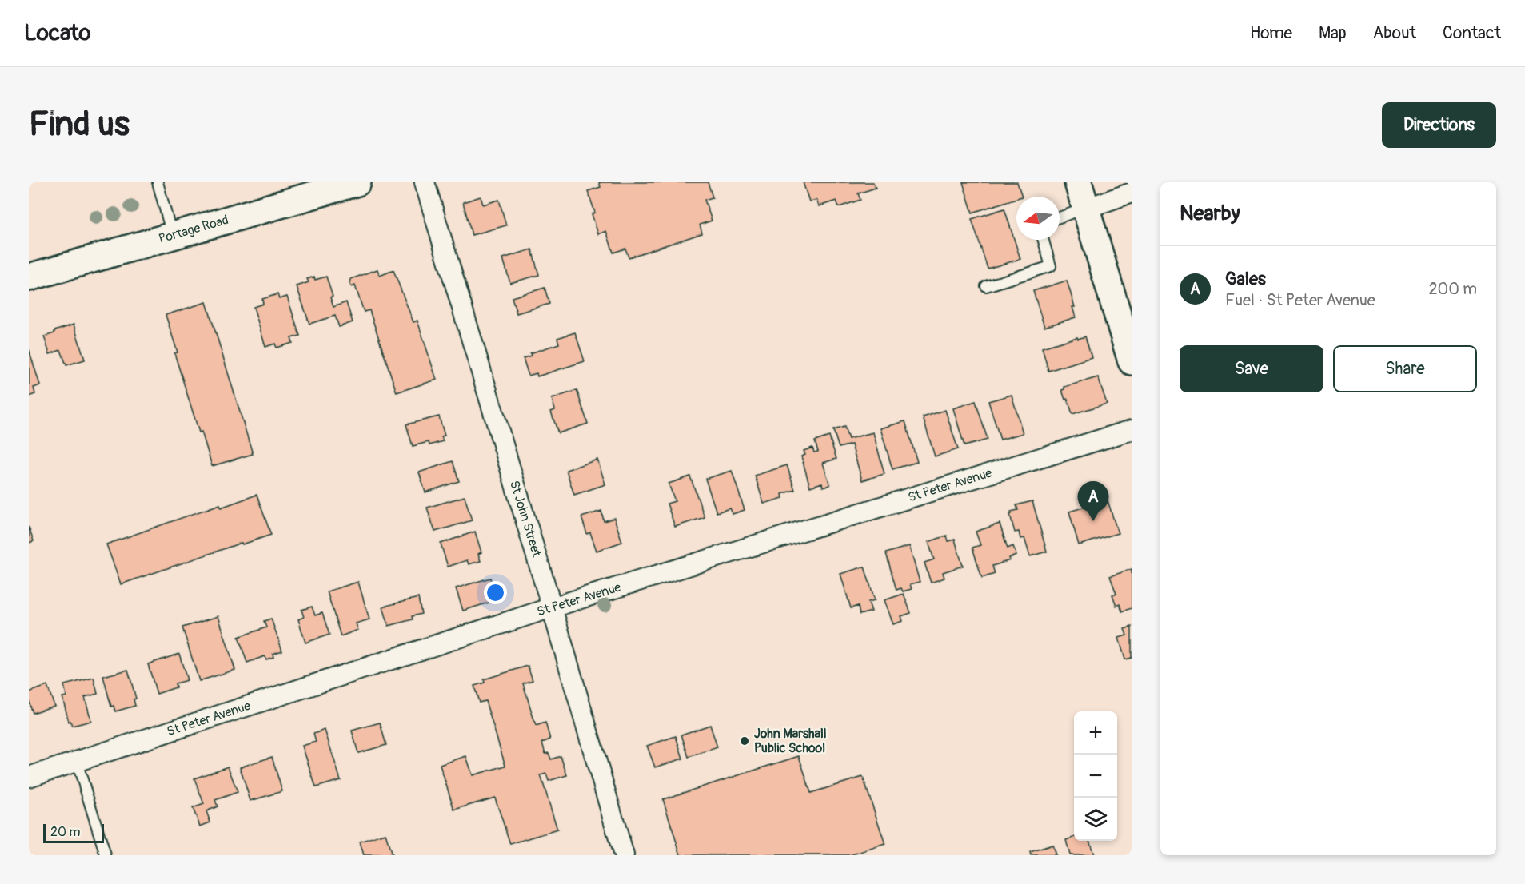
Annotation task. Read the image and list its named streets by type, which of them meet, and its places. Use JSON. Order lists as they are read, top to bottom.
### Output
{
  "streets": {
    "main road": ["Portage Road"],
    "street": ["St Peter Avenue", "St John Street"]
  },
  "crossings": [
    ["St Peter Avenue", "St John Street"]
  ],
  "places": ["John Marshall Public School"],
  "scale_bar": "20 m",
  "north": "left",
  "page": {
    "header": "Locato",
    "nav": [
      "Home",
      "Map",
      "About",
      "Contact"
    ],
    "buttons": [
      "Directions",
      ["Save", "Share"]
    ],
    "title": "Find us",
    "heading": "Nearby",
    "list": [
      {
        "mark": "A",
        "name": "Gales",
        "note": "Fuel · St Peter Avenue",
        "value": "200 m"
      }
    ],
    "pins": "A",
    "map_buttons": ["+", "−"],
    "scale": "20 m"
  }
}
